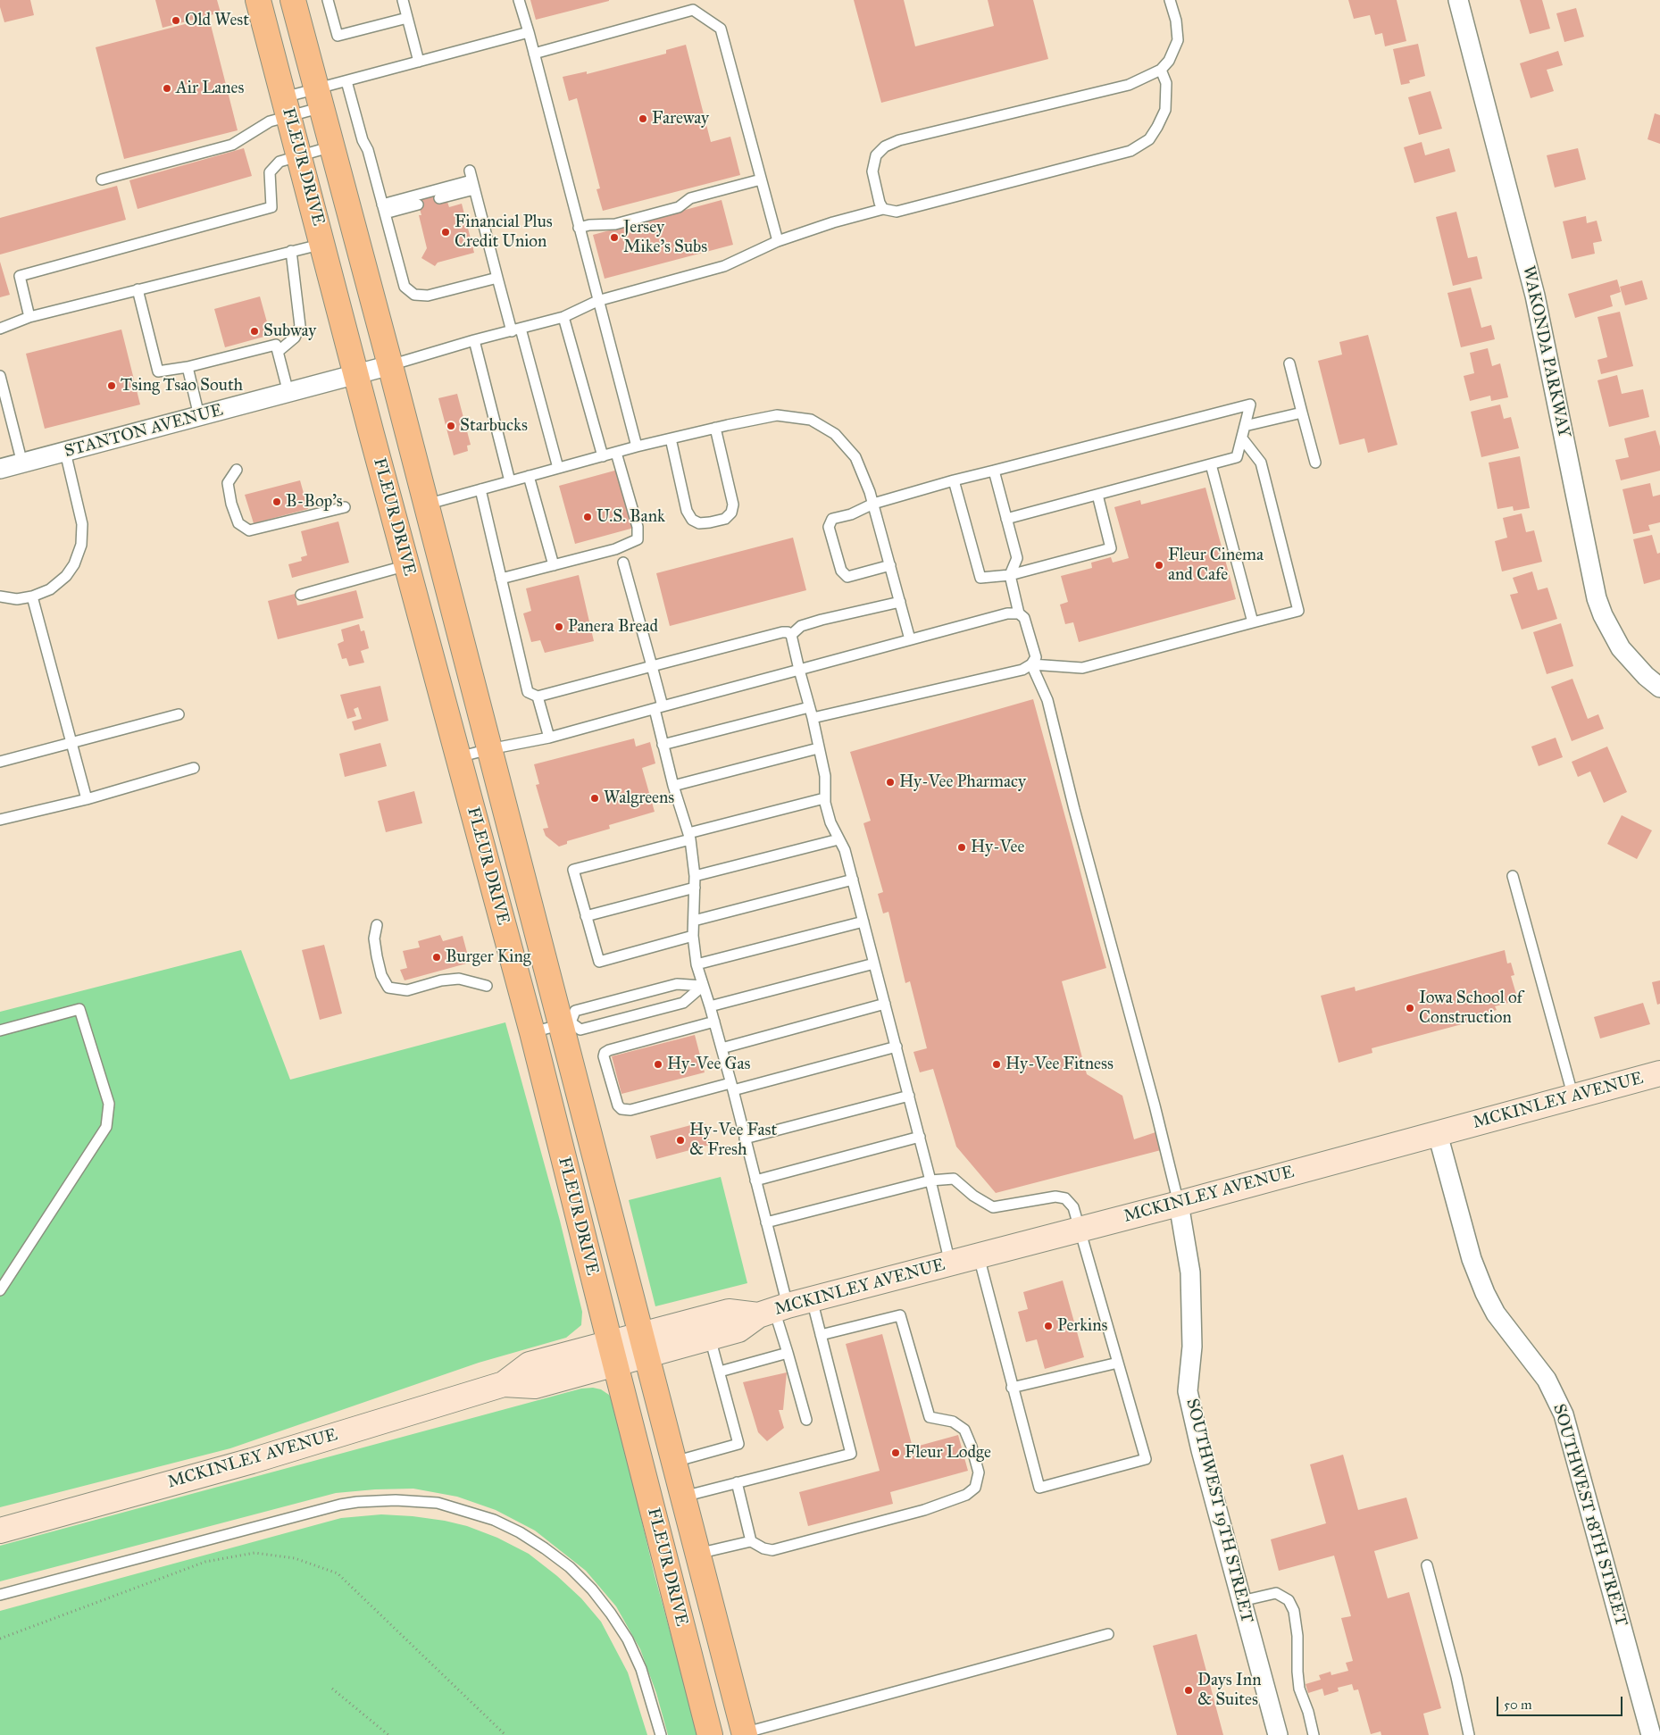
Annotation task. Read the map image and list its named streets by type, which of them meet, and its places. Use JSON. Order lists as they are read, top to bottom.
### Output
{
  "streets": {
    "main road": ["FLEUR DRIVE", "MCKINLEY AVENUE"],
    "street": [
      "WAKONDA PARKWAY",
      "STANTON AVENUE",
      "SOUTHWEST 19TH STREET",
      "SOUTHWEST 18TH STREET"
    ]
  },
  "crossings": [
    ["FLEUR DRIVE", "STANTON AVENUE"],
    ["FLEUR DRIVE", "MCKINLEY AVENUE"],
    ["MCKINLEY AVENUE", "SOUTHWEST 19TH STREET"],
    ["MCKINLEY AVENUE", "SOUTHWEST 18TH STREET"]
  ],
  "places": [
    "Old West",
    "Air Lanes",
    "Fareway",
    "Financial Plus Credit Union",
    "Jersey Mike's Subs",
    "Subway",
    "Tsing Tsao South",
    "Starbucks",
    "B-Bop's",
    "U.S. Bank",
    "Fleur Cinema and Cafe",
    "Panera Bread",
    "Hy-Vee Pharmacy",
    "Walgreens",
    "Hy-Vee",
    "Burger King",
    "Iowa School of Construction",
    "Hy-Vee Gas",
    "Hy-Vee Fitness",
    "Hy-Vee Fast & Fresh",
    "Perkins",
    "Fleur Lodge",
    "Days Inn & Suites"
  ],
  "scale_bar": "50 m"
}
